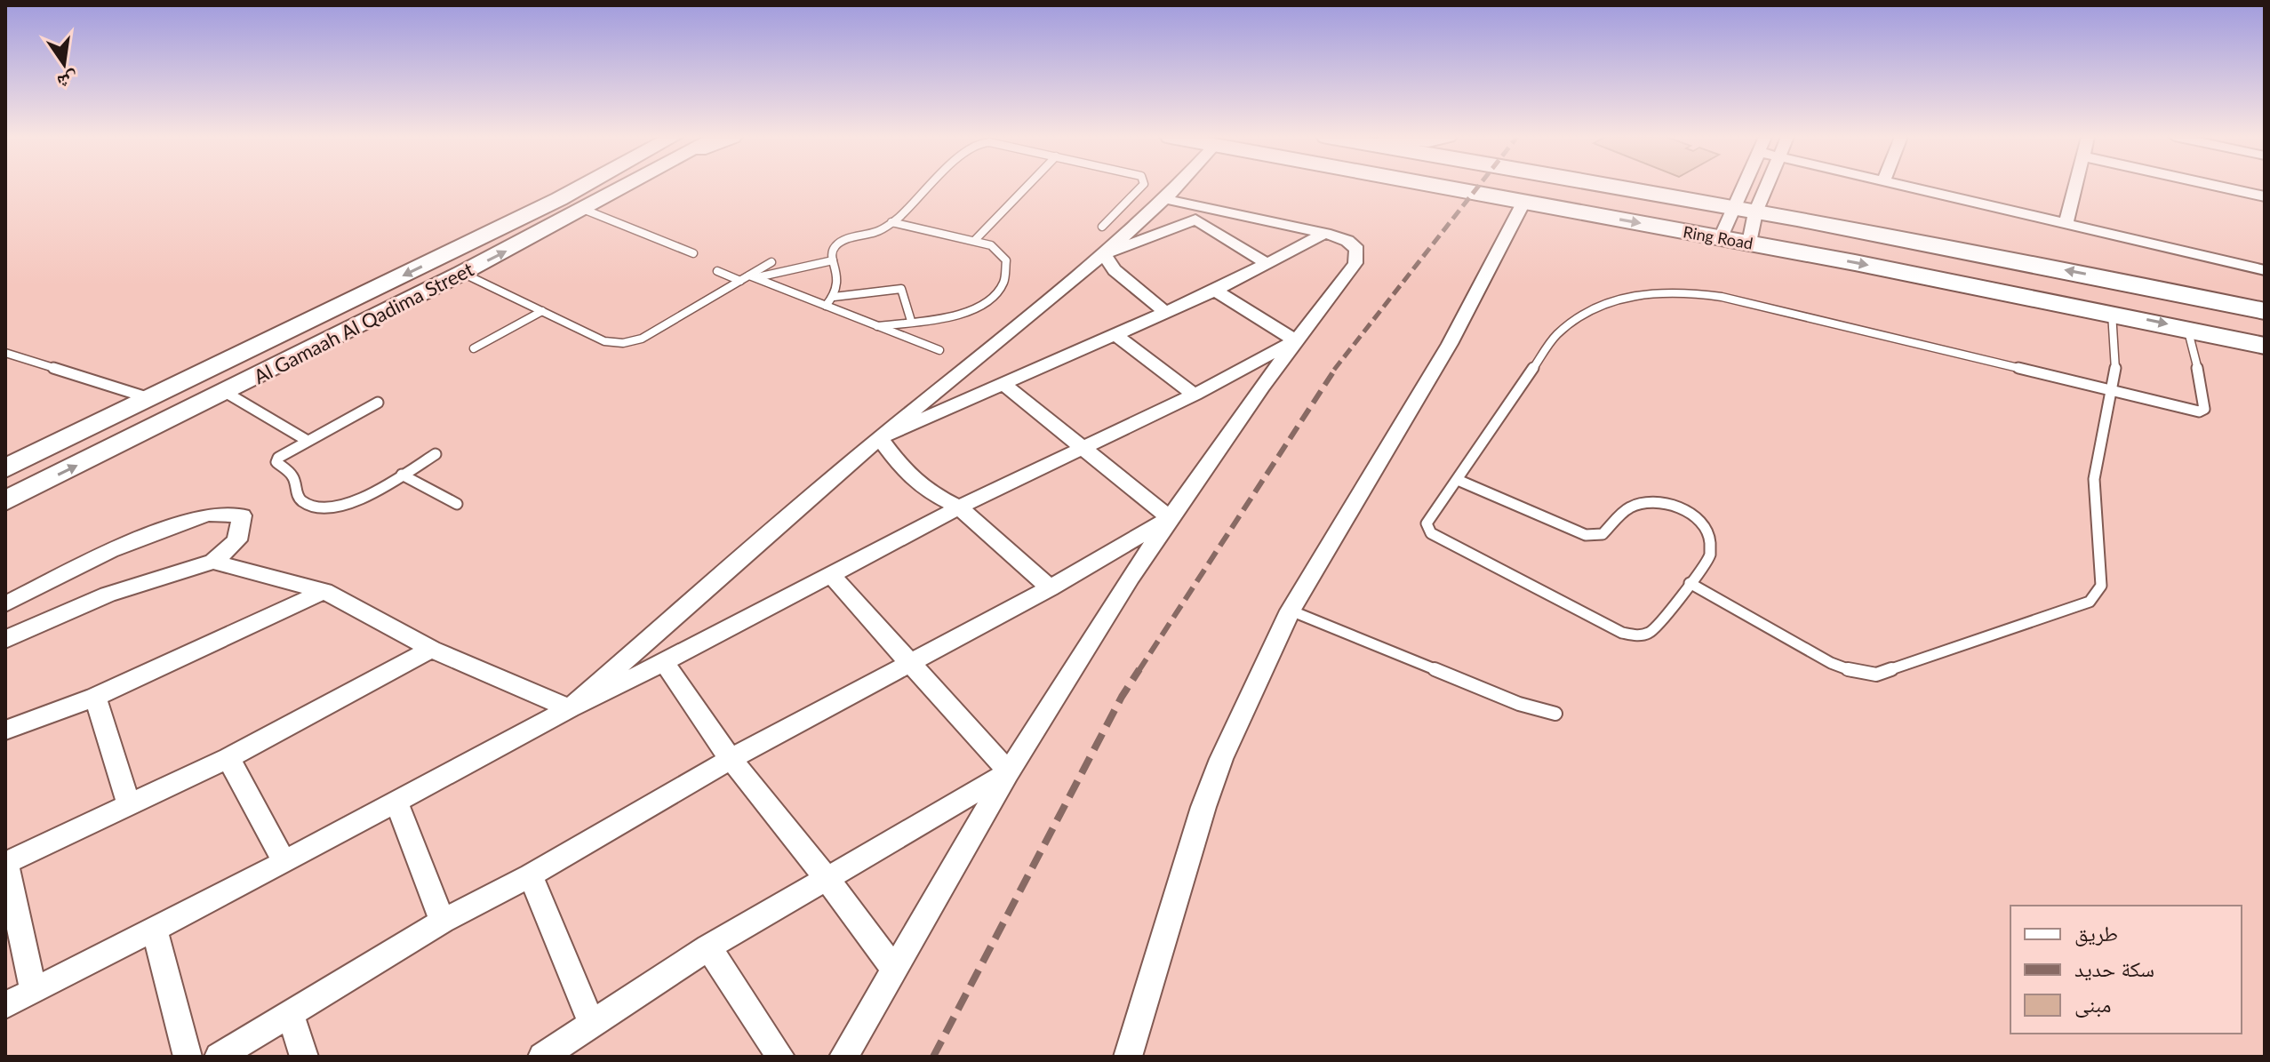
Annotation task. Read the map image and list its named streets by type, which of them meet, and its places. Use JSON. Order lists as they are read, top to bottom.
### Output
{
  "streets": {
    "main road": ["Ring Road", "Al Gamaah Al Qadima Street"]
  },
  "legend": ["طريق", "سكة حديد", "مبنى"],
  "north": "bottom"
}
